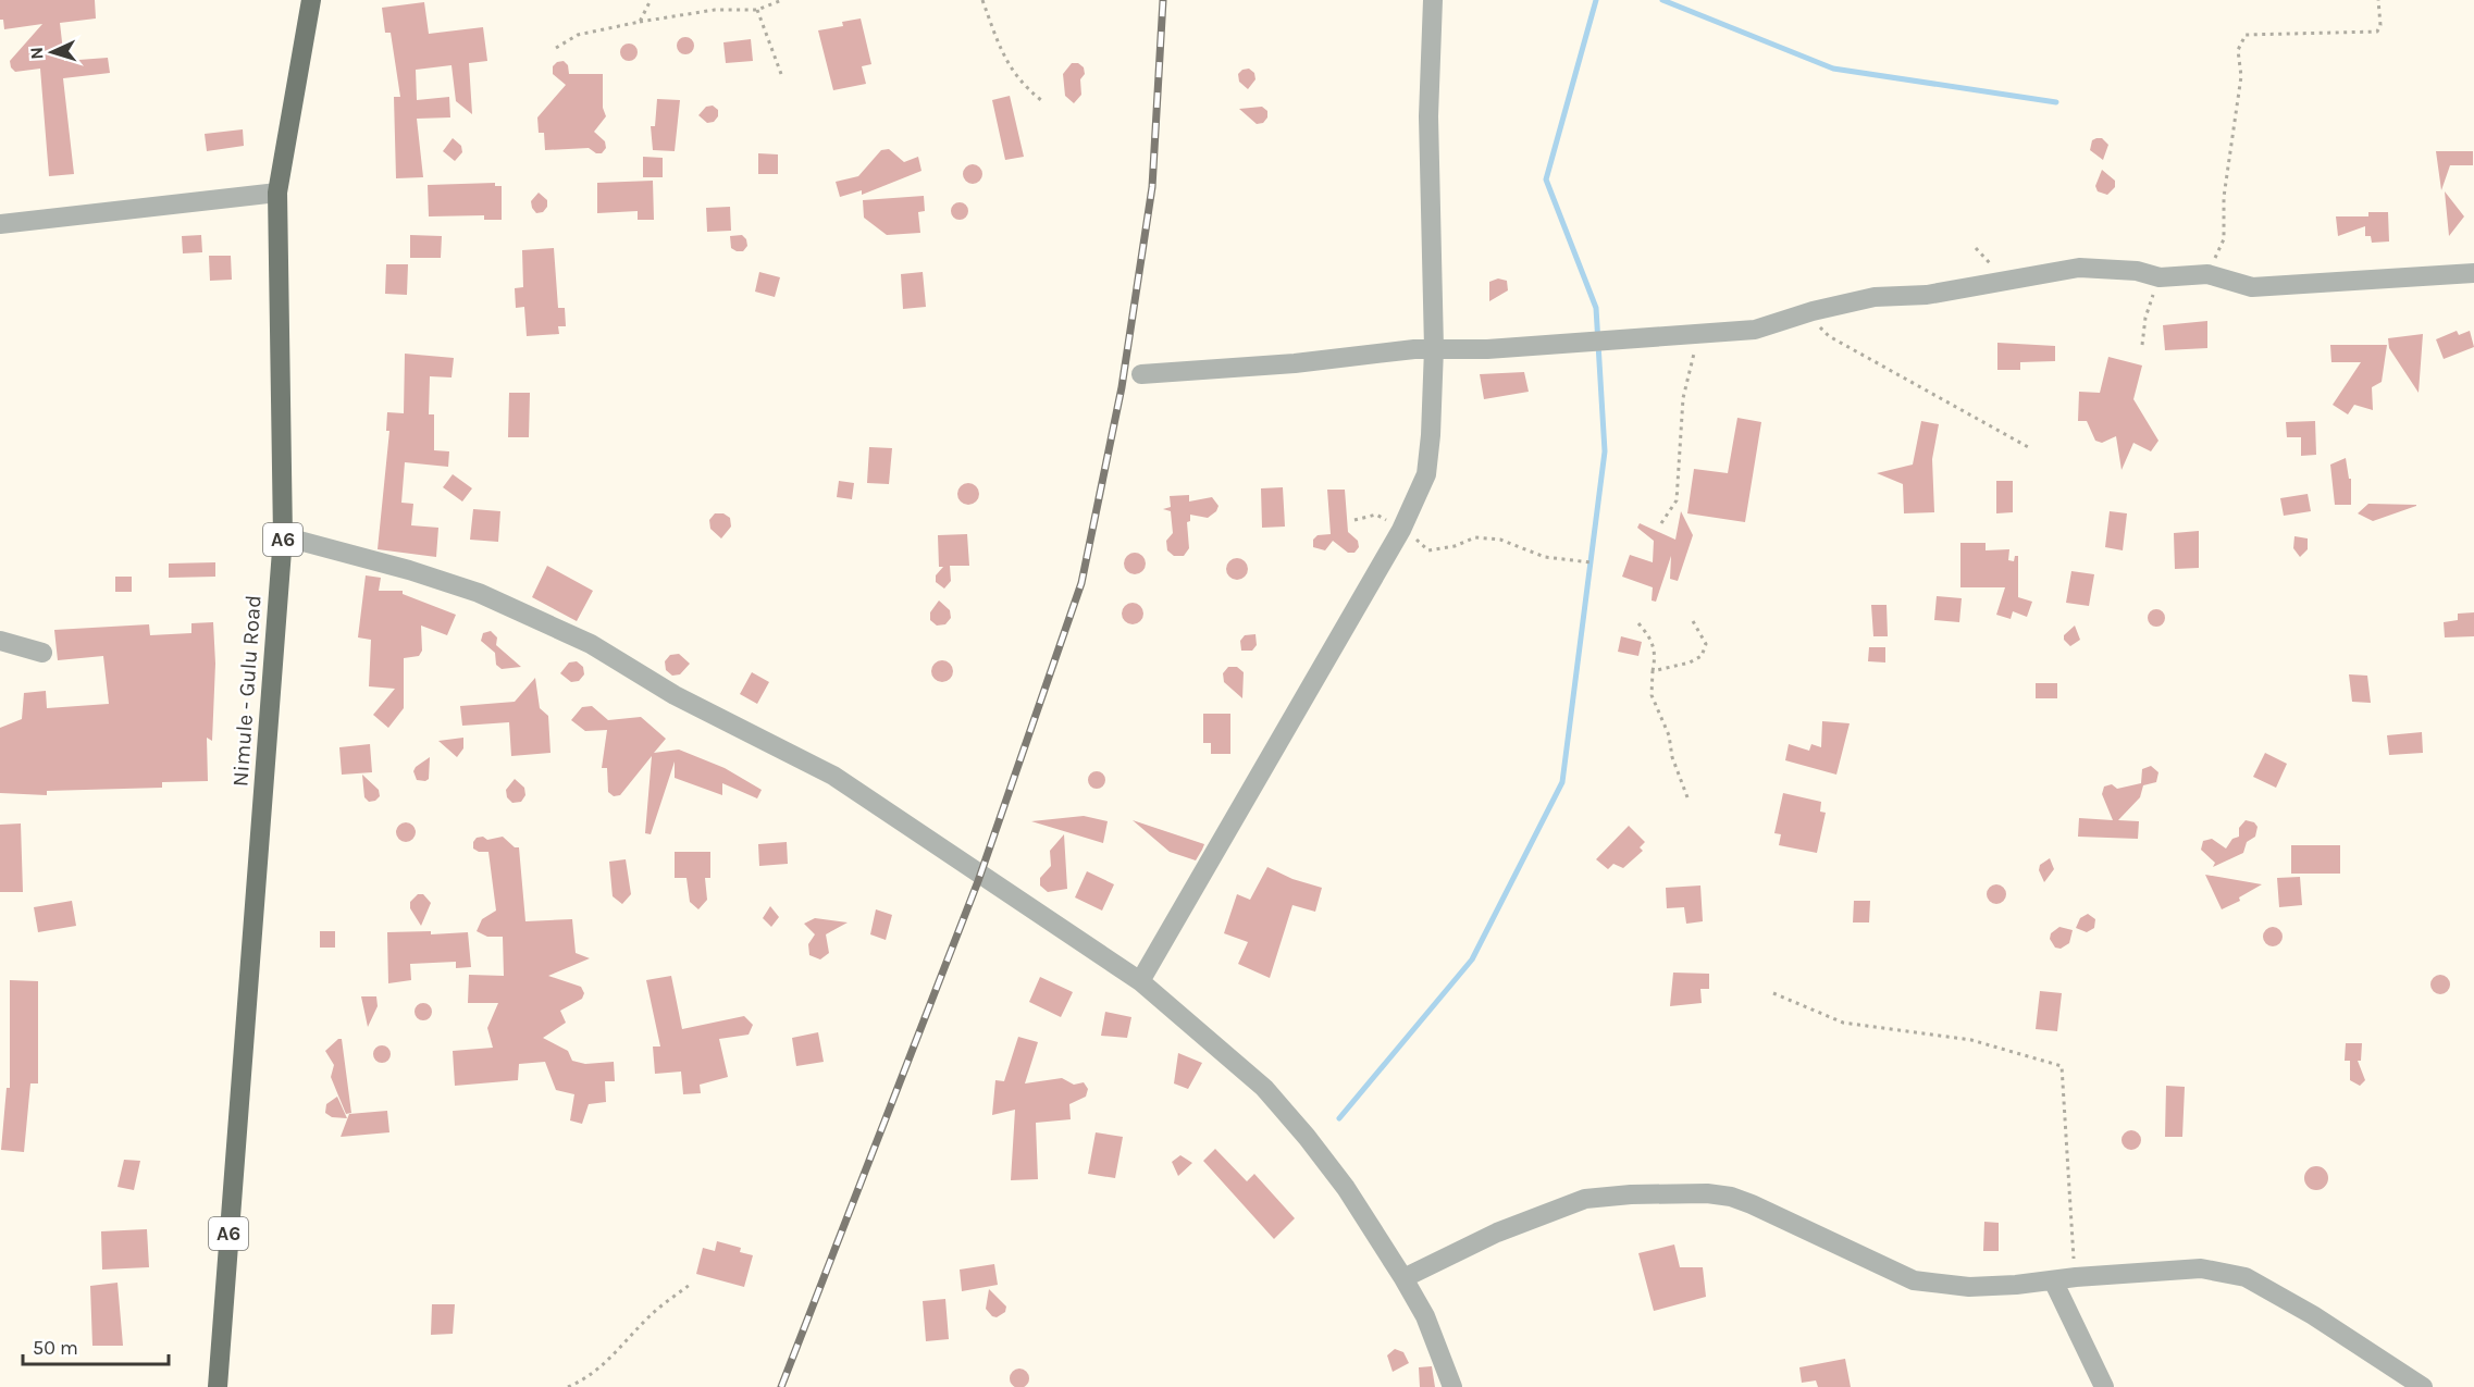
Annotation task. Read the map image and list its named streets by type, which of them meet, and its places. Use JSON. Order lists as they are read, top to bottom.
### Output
{
  "streets": {
    "main road": ["A6", "Nimule - Gulu Road"]
  },
  "scale_bar": "50 m",
  "north": "left"
}
